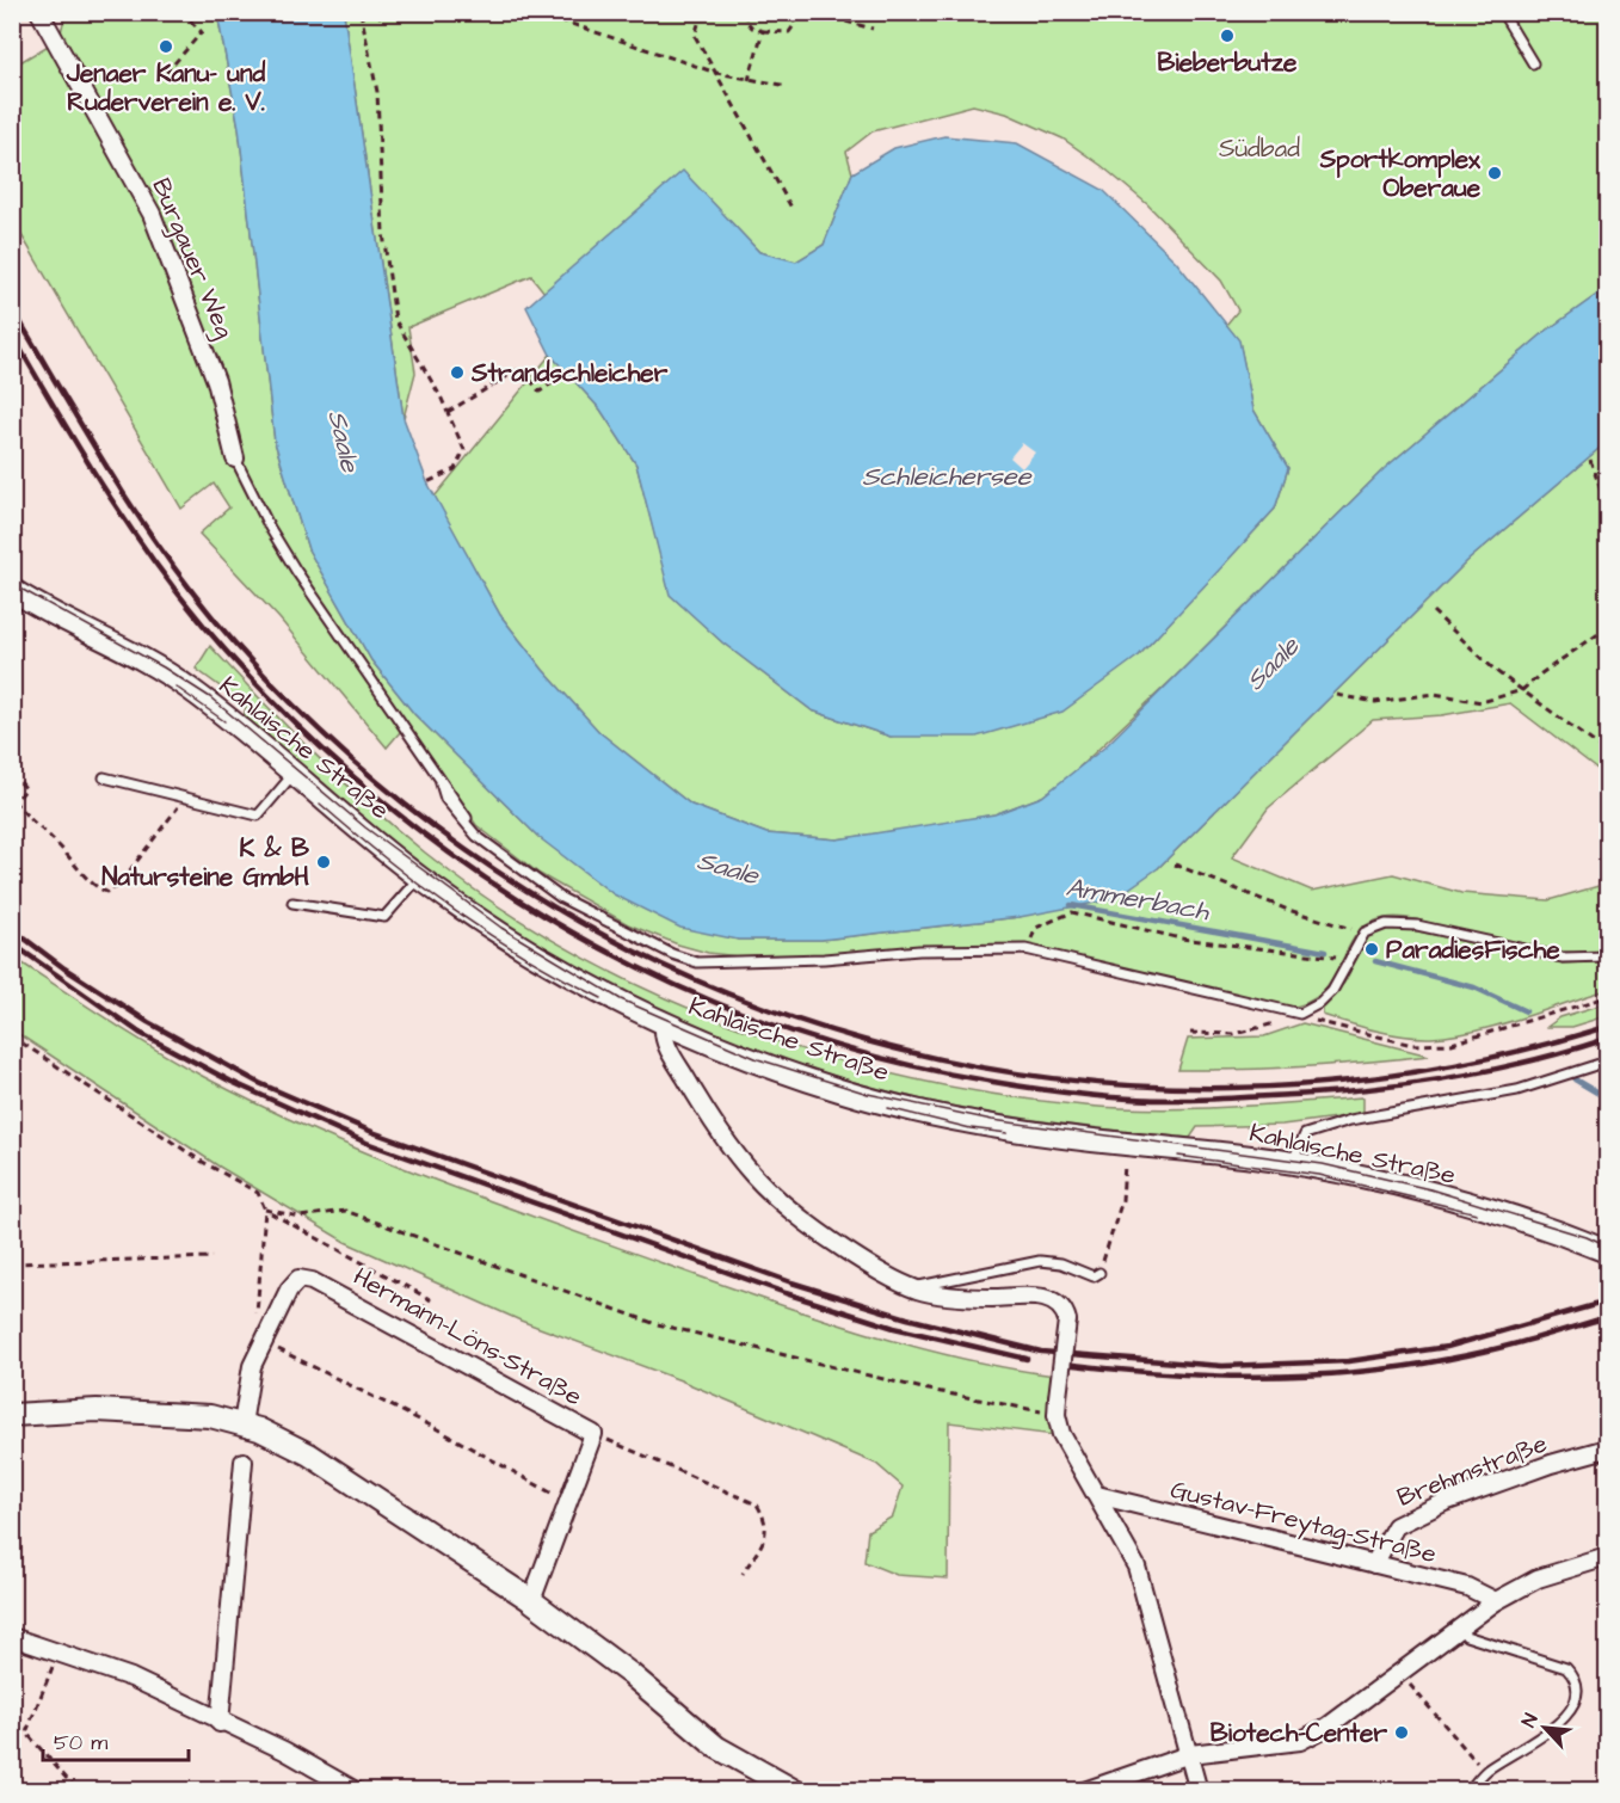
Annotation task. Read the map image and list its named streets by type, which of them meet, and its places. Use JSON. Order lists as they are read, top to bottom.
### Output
{
  "streets": {
    "main road": ["Kahlaische Straße"],
    "street": [
      "Burgauer Weg",
      "Hermann-Löns-Straße",
      "Brehmstraße",
      "Gustav-Freytag-Straße"
    ]
  },
  "crossings": [
    ["Brehmstraße", "Gustav-Freytag-Straße"]
  ],
  "water": ["Saale", "Schleichersee", "Ammerbach"],
  "parks": ["Südbad"],
  "places": [
    "Bieberbutze",
    "Jenaer Kanu- und Ruderverein e. V.",
    "Sportkomplex Oberaue",
    "Strandschleicher",
    "K & B Natursteine GmbH",
    "ParadiesFische",
    "Biotech-Center"
  ],
  "scale_bar": "50 m",
  "north": "top left"
}
